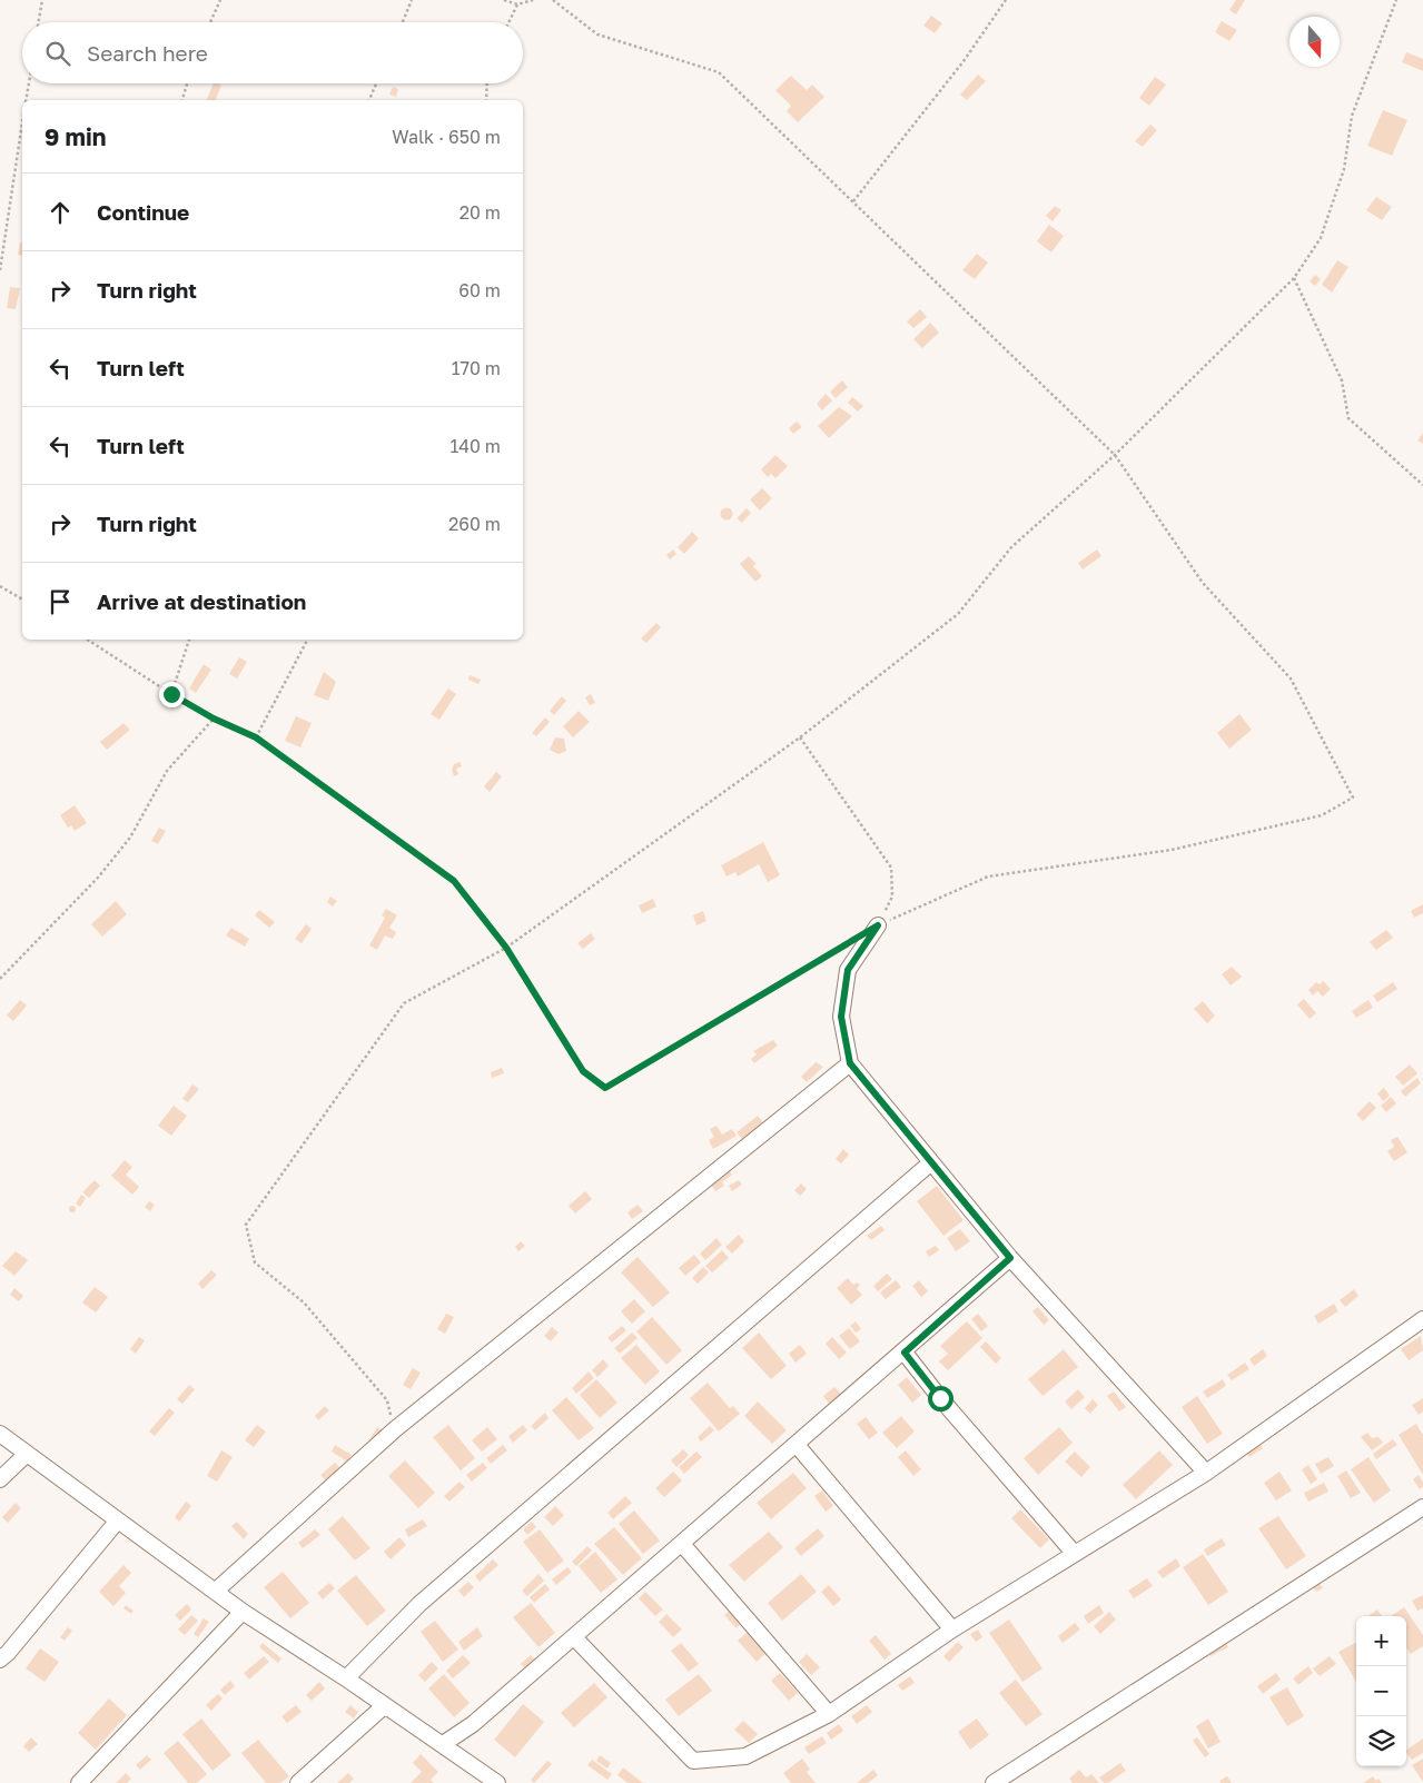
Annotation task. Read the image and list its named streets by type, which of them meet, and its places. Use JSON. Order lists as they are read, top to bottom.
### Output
{
  "north": "bottom",
  "page": {
    "search": "Search here",
    "heading": ["9 min", "Walk · 650 m"],
    "list": [
      ["Continue", "20 m"],
      ["Turn right", "60 m"],
      ["Turn left", "170 m"],
      ["Turn left", "140 m"],
      ["Turn right", "260 m"],
      "Arrive at destination"
    ],
    "map_buttons": ["+", "−"]
  }
}
